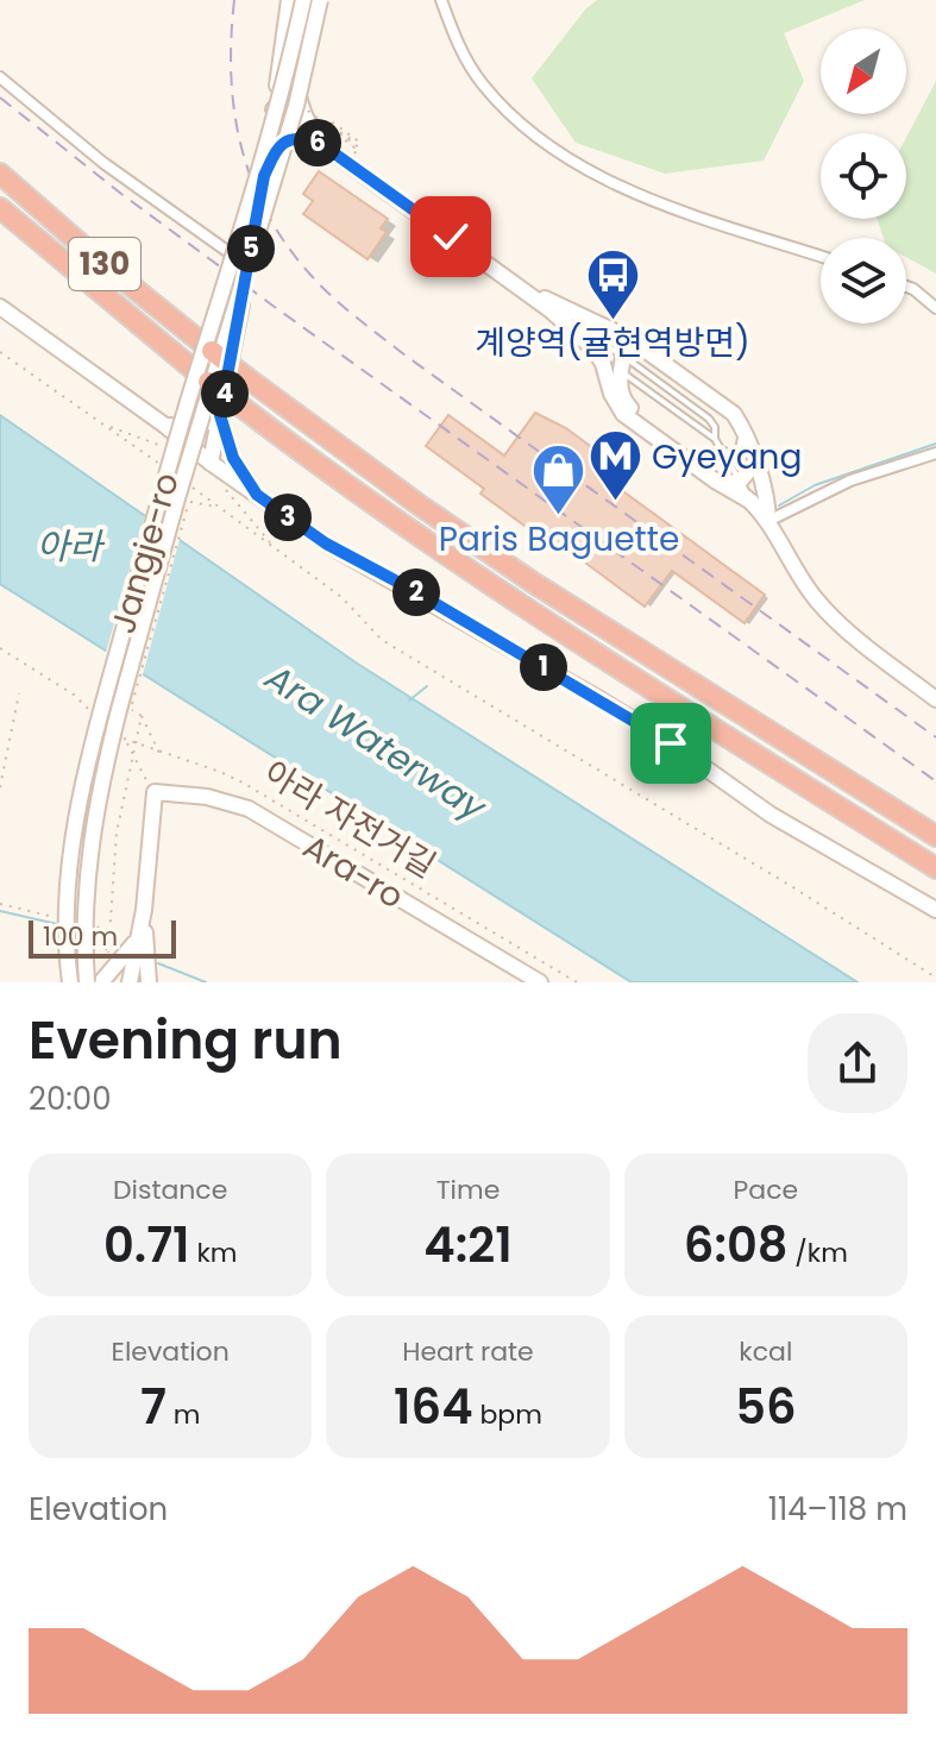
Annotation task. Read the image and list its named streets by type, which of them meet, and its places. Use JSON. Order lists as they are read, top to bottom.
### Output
{
  "streets": {
    "highway": ["130"],
    "street": ["Jangje-ro", "Ara-ro"],
    "path": ["아라 자전거길"]
  },
  "water": ["아라", "Ara Waterway"],
  "places": {
    "bus stop": ["계양역(귤현역방면)"],
    "metro station": ["Gyeyang"],
    "shop": ["Paris Baguette"]
  },
  "scale_bar": "100 m",
  "north": "bottom left",
  "page": {
    "pins": [
      "6",
      "5",
      "4",
      "3",
      "2",
      "1"
    ],
    "scale": "100 m",
    "heading": ["Evening run", "20:00"],
    "stats": [
      ["Distance", "0.71 km"],
      ["Time", "4:21"],
      ["Pace", "6:08 /km"],
      ["Elevation", "7 m"],
      ["Heart rate", "164 bpm"],
      ["kcal", "56"]
    ],
    "chart": ["Elevation", "114–118 m"]
  }
}
